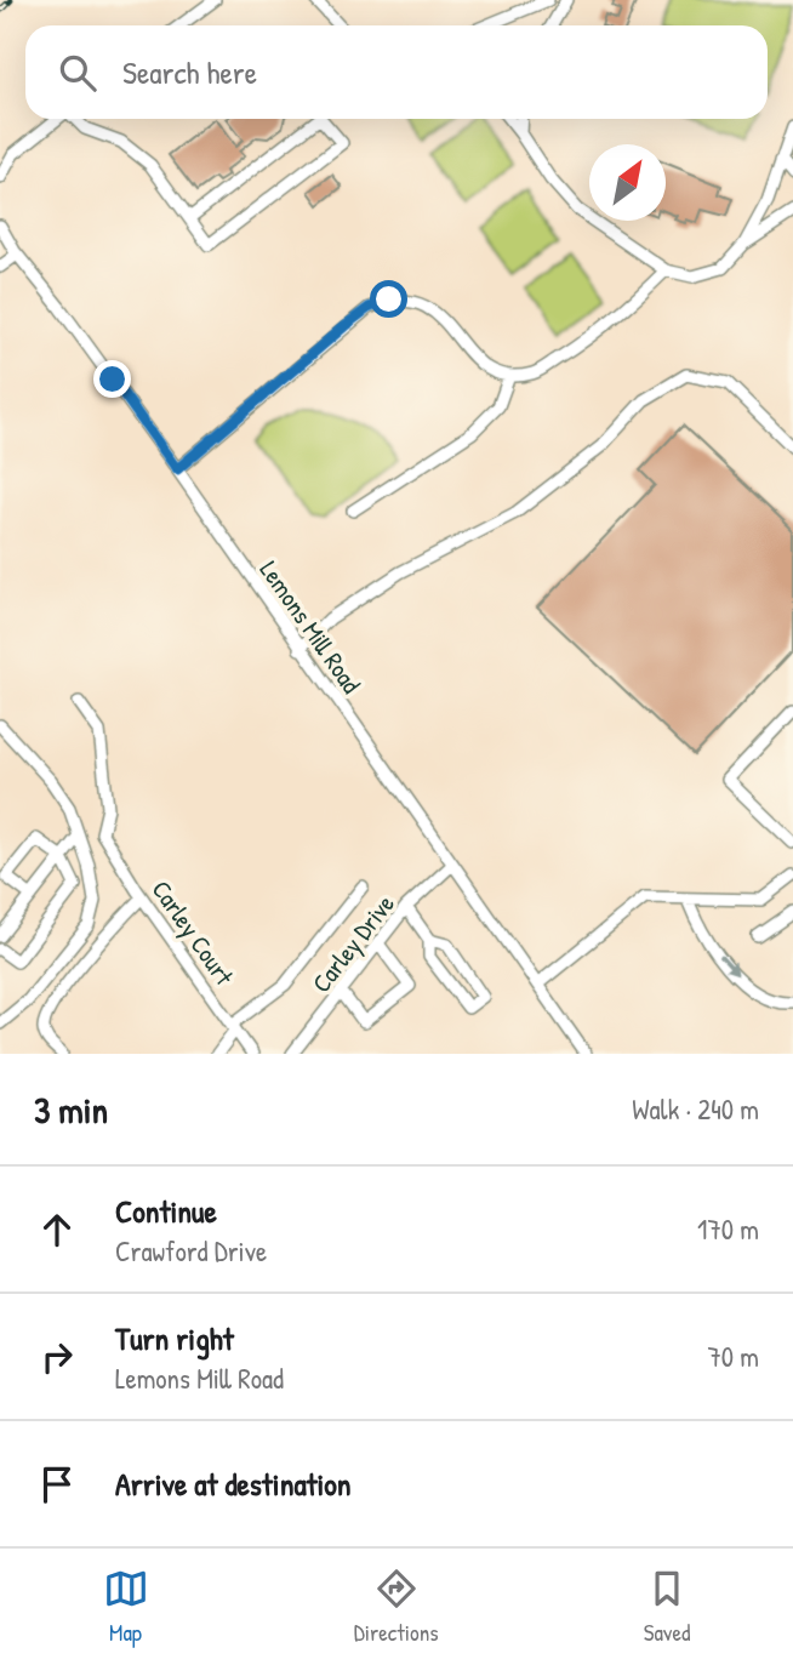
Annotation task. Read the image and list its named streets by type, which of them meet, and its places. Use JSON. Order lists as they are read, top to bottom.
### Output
{
  "streets": {
    "street": ["Lemons Mill Road", "Carley Court", "Carley Drive"]
  },
  "crossings": [
    ["Lemons Mill Road", "Carley Drive"]
  ],
  "north": "top right",
  "page": {
    "search": "Search here",
    "heading": ["3 min", "Walk · 240 m"],
    "list": [
      ["Continue", "Crawford Drive", "170 m"],
      ["Turn right", "Lemons Mill Road", "70 m"],
      "Arrive at destination"
    ],
    "nav": ["Map", "Directions", "Saved"]
  }
}
